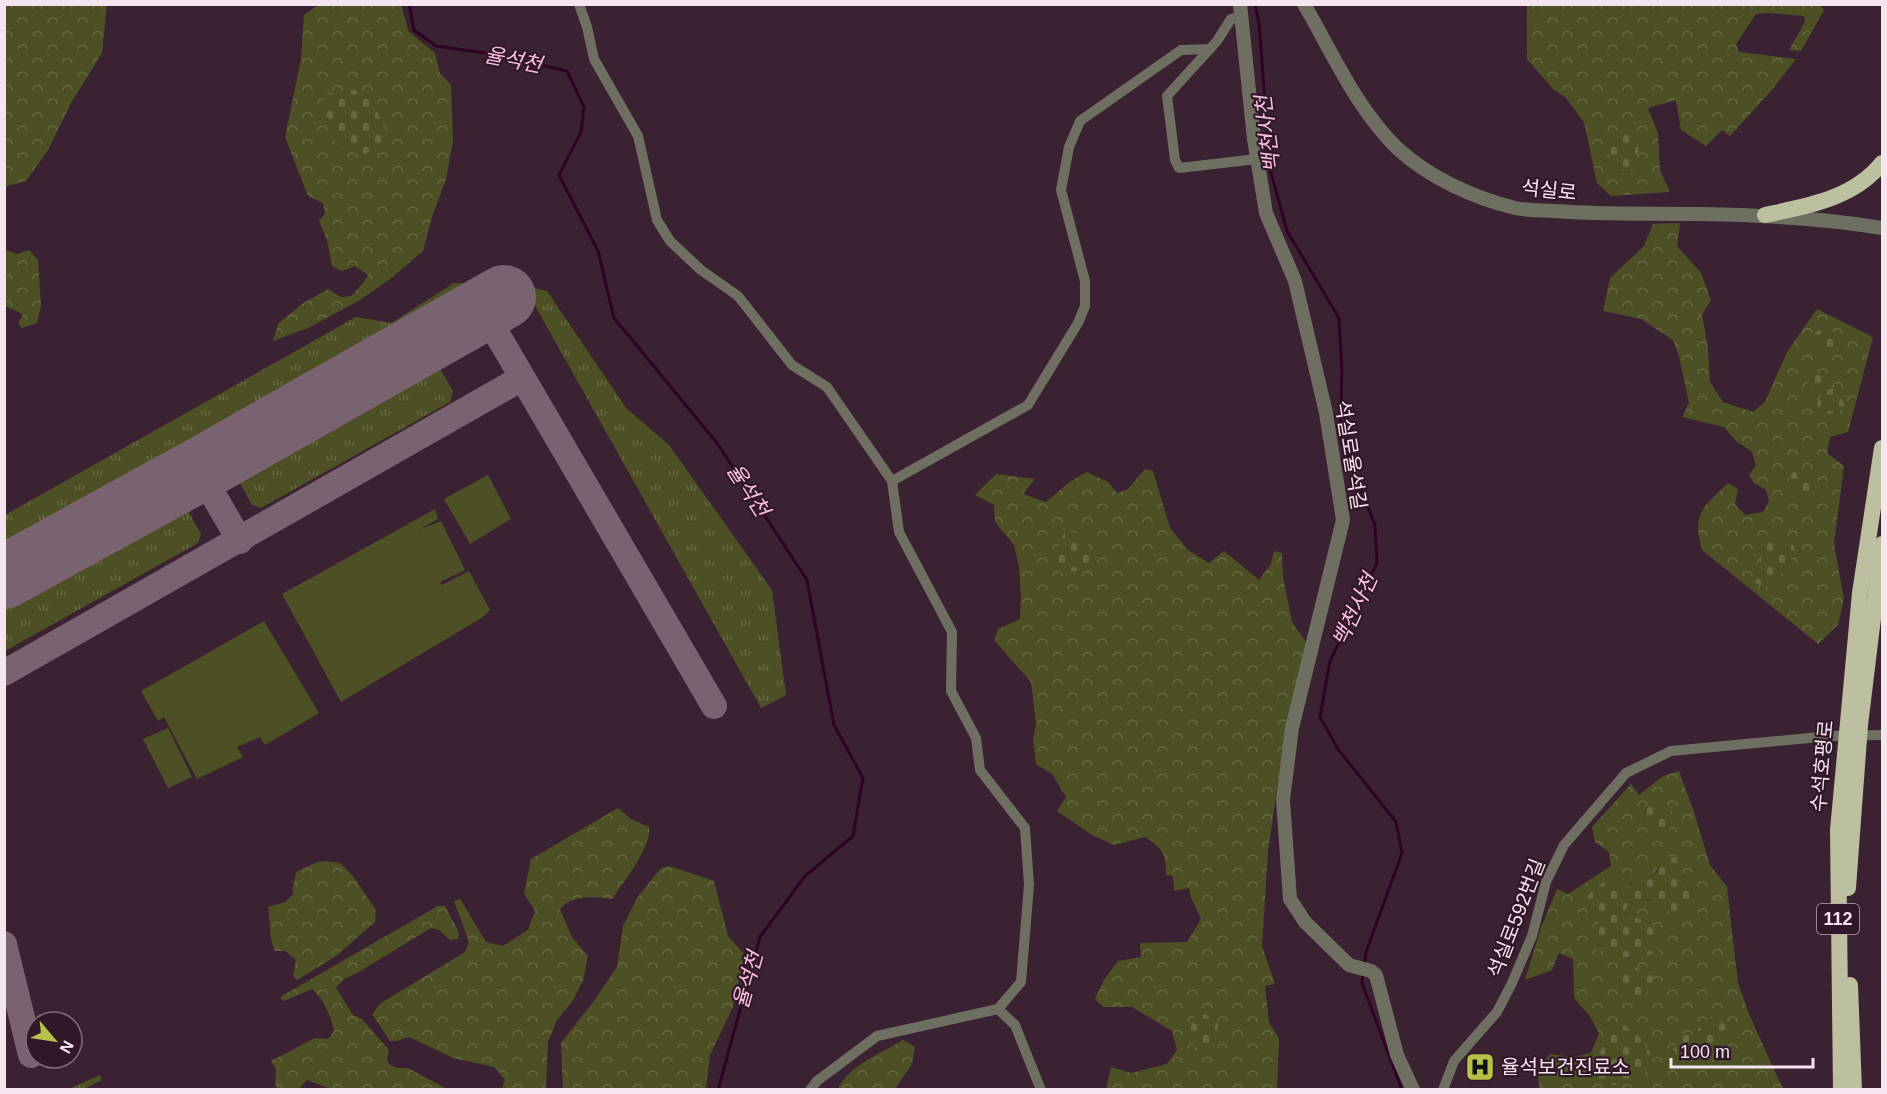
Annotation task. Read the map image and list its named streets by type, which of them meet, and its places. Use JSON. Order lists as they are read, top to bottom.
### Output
{
  "streets": {
    "highway": ["수석호평로", "112"],
    "street": ["석실로", "석실로율석길", "석실로592번길"]
  },
  "water": ["율석천", "백천사천"],
  "places": {
    "hospital": ["율석보건진료소"]
  },
  "scale_bar": "100 m",
  "north": "bottom right"
}
